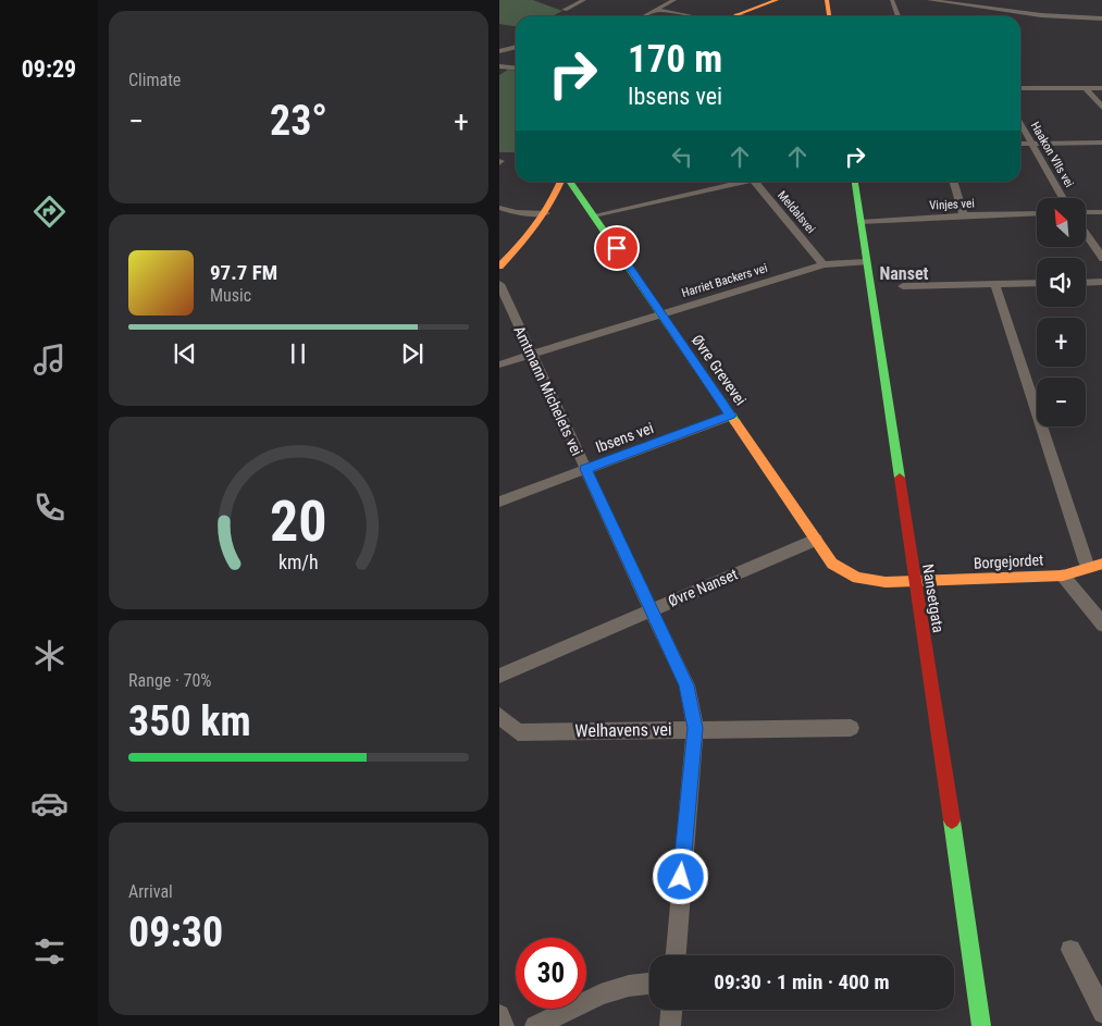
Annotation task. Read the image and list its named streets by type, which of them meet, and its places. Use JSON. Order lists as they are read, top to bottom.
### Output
{
  "streets": {
    "street": [
      "Haakon VIIs vei",
      "Vinjes vei",
      "Meldalsvei",
      "Harriet Backers vei",
      "Øvre Grevevei",
      "Amtmann Michelets vei",
      "Ibsens vei",
      "Borgejordet",
      "Øvre Nanset",
      "Nansetgata",
      "Welhavens vei"
    ]
  },
  "crossings": [
    ["Vinjes vei", "Nansetgata"],
    ["Meldalsvei", "Harriet Backers vei"],
    ["Harriet Backers vei", "Øvre Grevevei"],
    ["Harriet Backers vei", "Amtmann Michelets vei"],
    ["Harriet Backers vei", "Nansetgata"],
    ["Øvre Grevevei", "Ibsens vei"],
    ["Øvre Grevevei", "Borgejordet"],
    ["Øvre Grevevei", "Øvre Nanset"],
    ["Øvre Grevevei", "Nansetgata"],
    ["Amtmann Michelets vei", "Ibsens vei"],
    ["Amtmann Michelets vei", "Øvre Nanset"],
    ["Amtmann Michelets vei", "Welhavens vei"],
    ["Borgejordet", "Nansetgata"]
  ],
  "districts": ["Nanset"],
  "north": "top left",
  "page": {
    "tabs": "09:29",
    "tile": [
      "Climate",
      ["Range · 70%", "350 km"],
      ["Arrival", "09:30"]
    ],
    "turn": ["170 m", "Ibsens vei"],
    "heat": ["−", "23°", "+"],
    "map_buttons": ["+", "−"],
    "song": ["97.7 FM", "Music"],
    "limit": "30",
    "trip": "09:30 · 1 min · 400 m",
    "gauge": ["20", "km/h"]
  }
}
